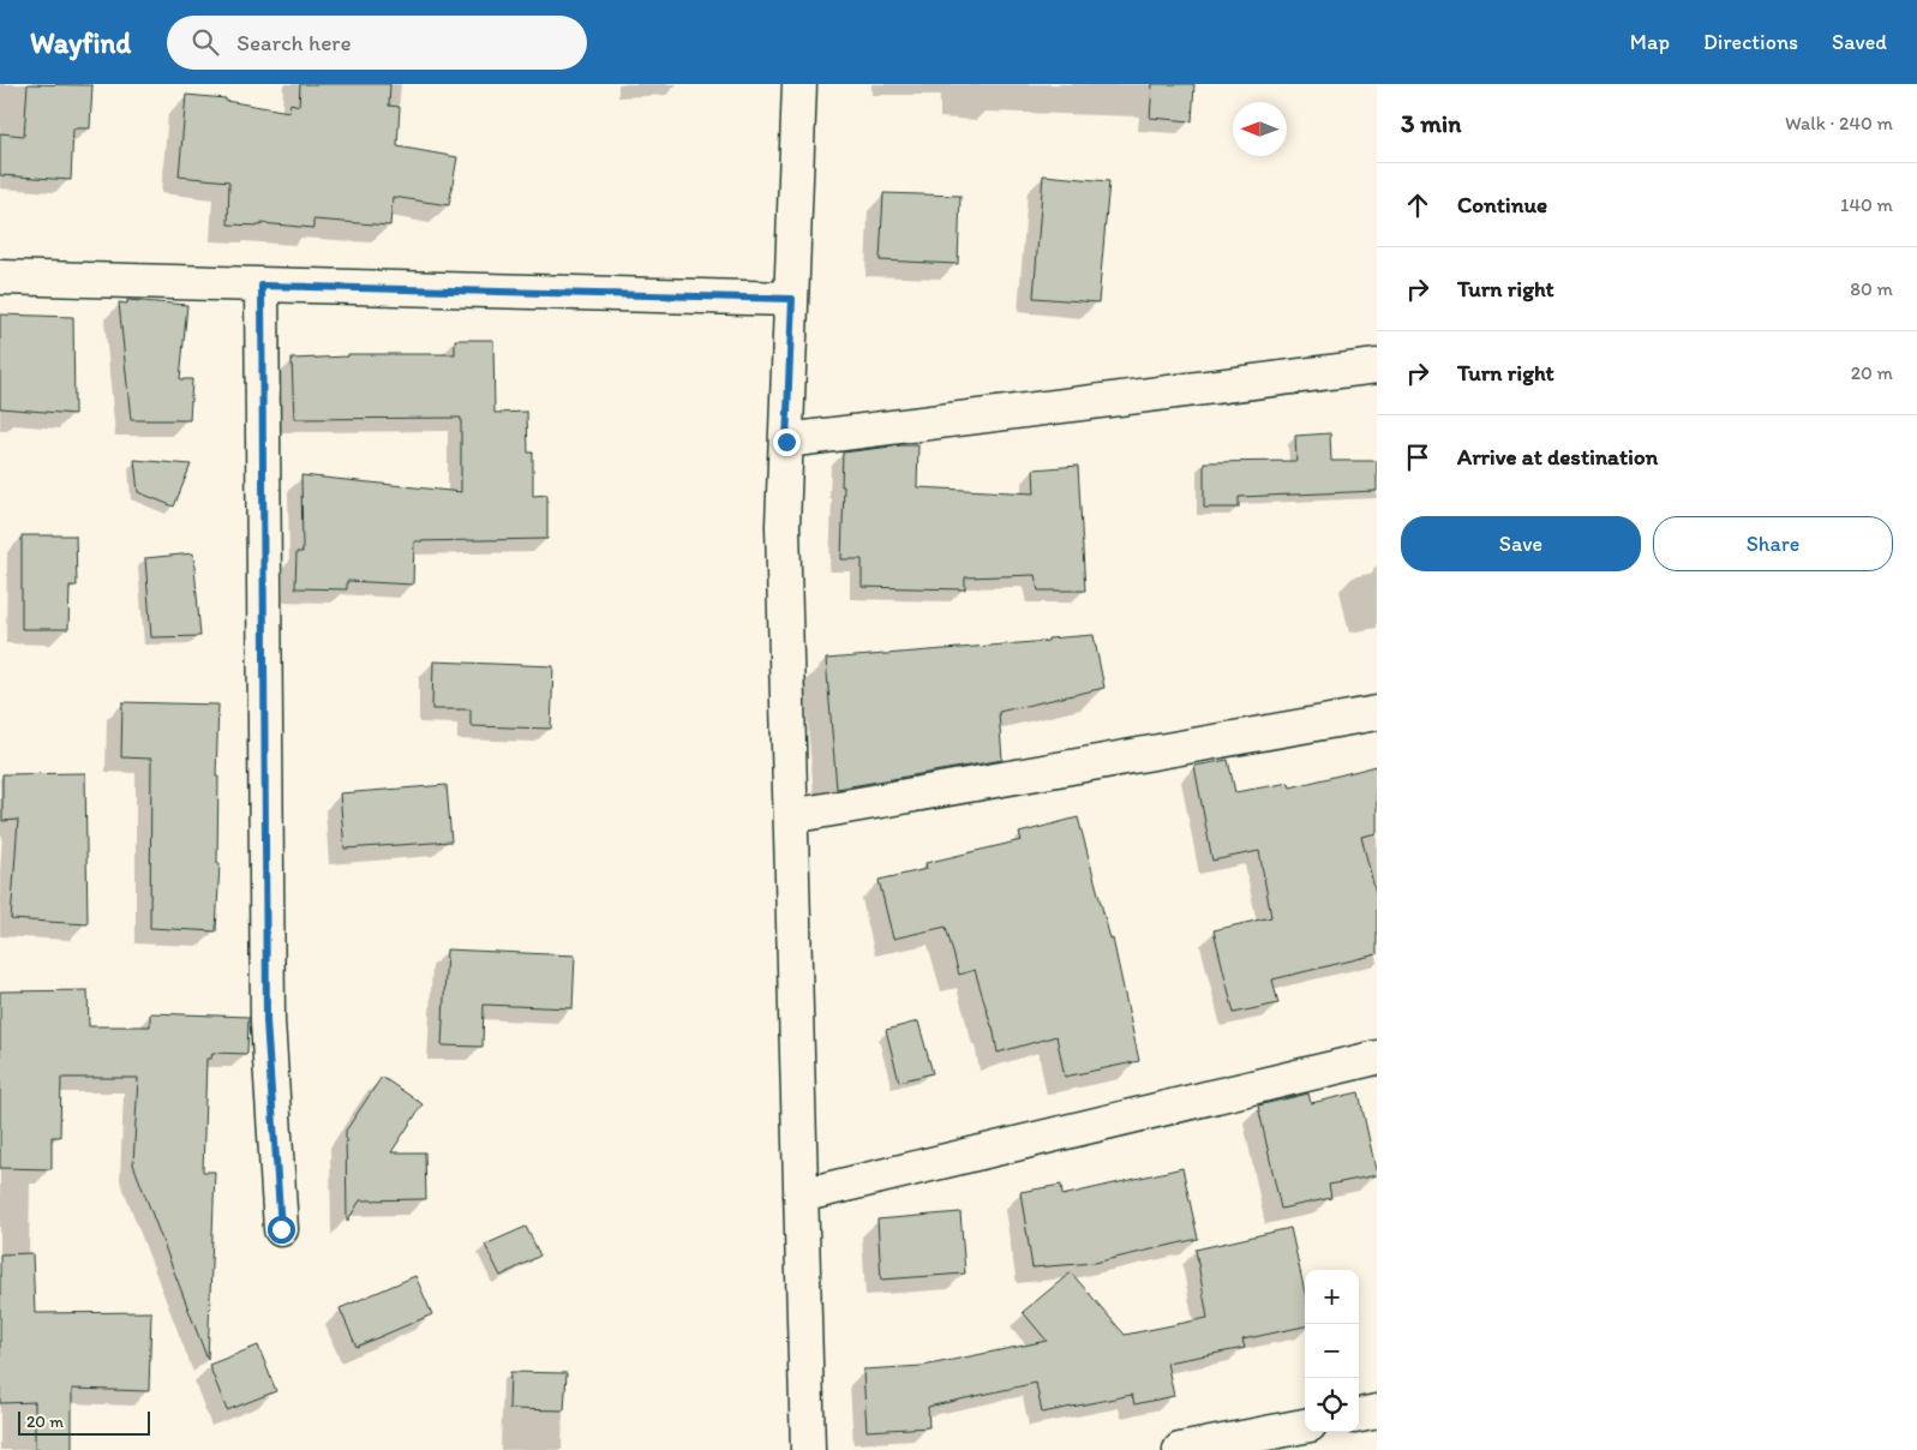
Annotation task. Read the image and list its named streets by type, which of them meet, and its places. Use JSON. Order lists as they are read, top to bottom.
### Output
{
  "scale_bar": "20 m",
  "north": "left",
  "page": {
    "header": "Wayfind",
    "search": "Search here",
    "nav": ["Map", "Directions", "Saved"],
    "heading": ["3 min", "Walk · 240 m"],
    "list": [
      ["Continue", "140 m"],
      ["Turn right", "80 m"],
      ["Turn right", "20 m"],
      "Arrive at destination"
    ],
    "buttons": ["Save", "Share"],
    "map_buttons": ["+", "−"],
    "scale": "20 m"
  }
}
